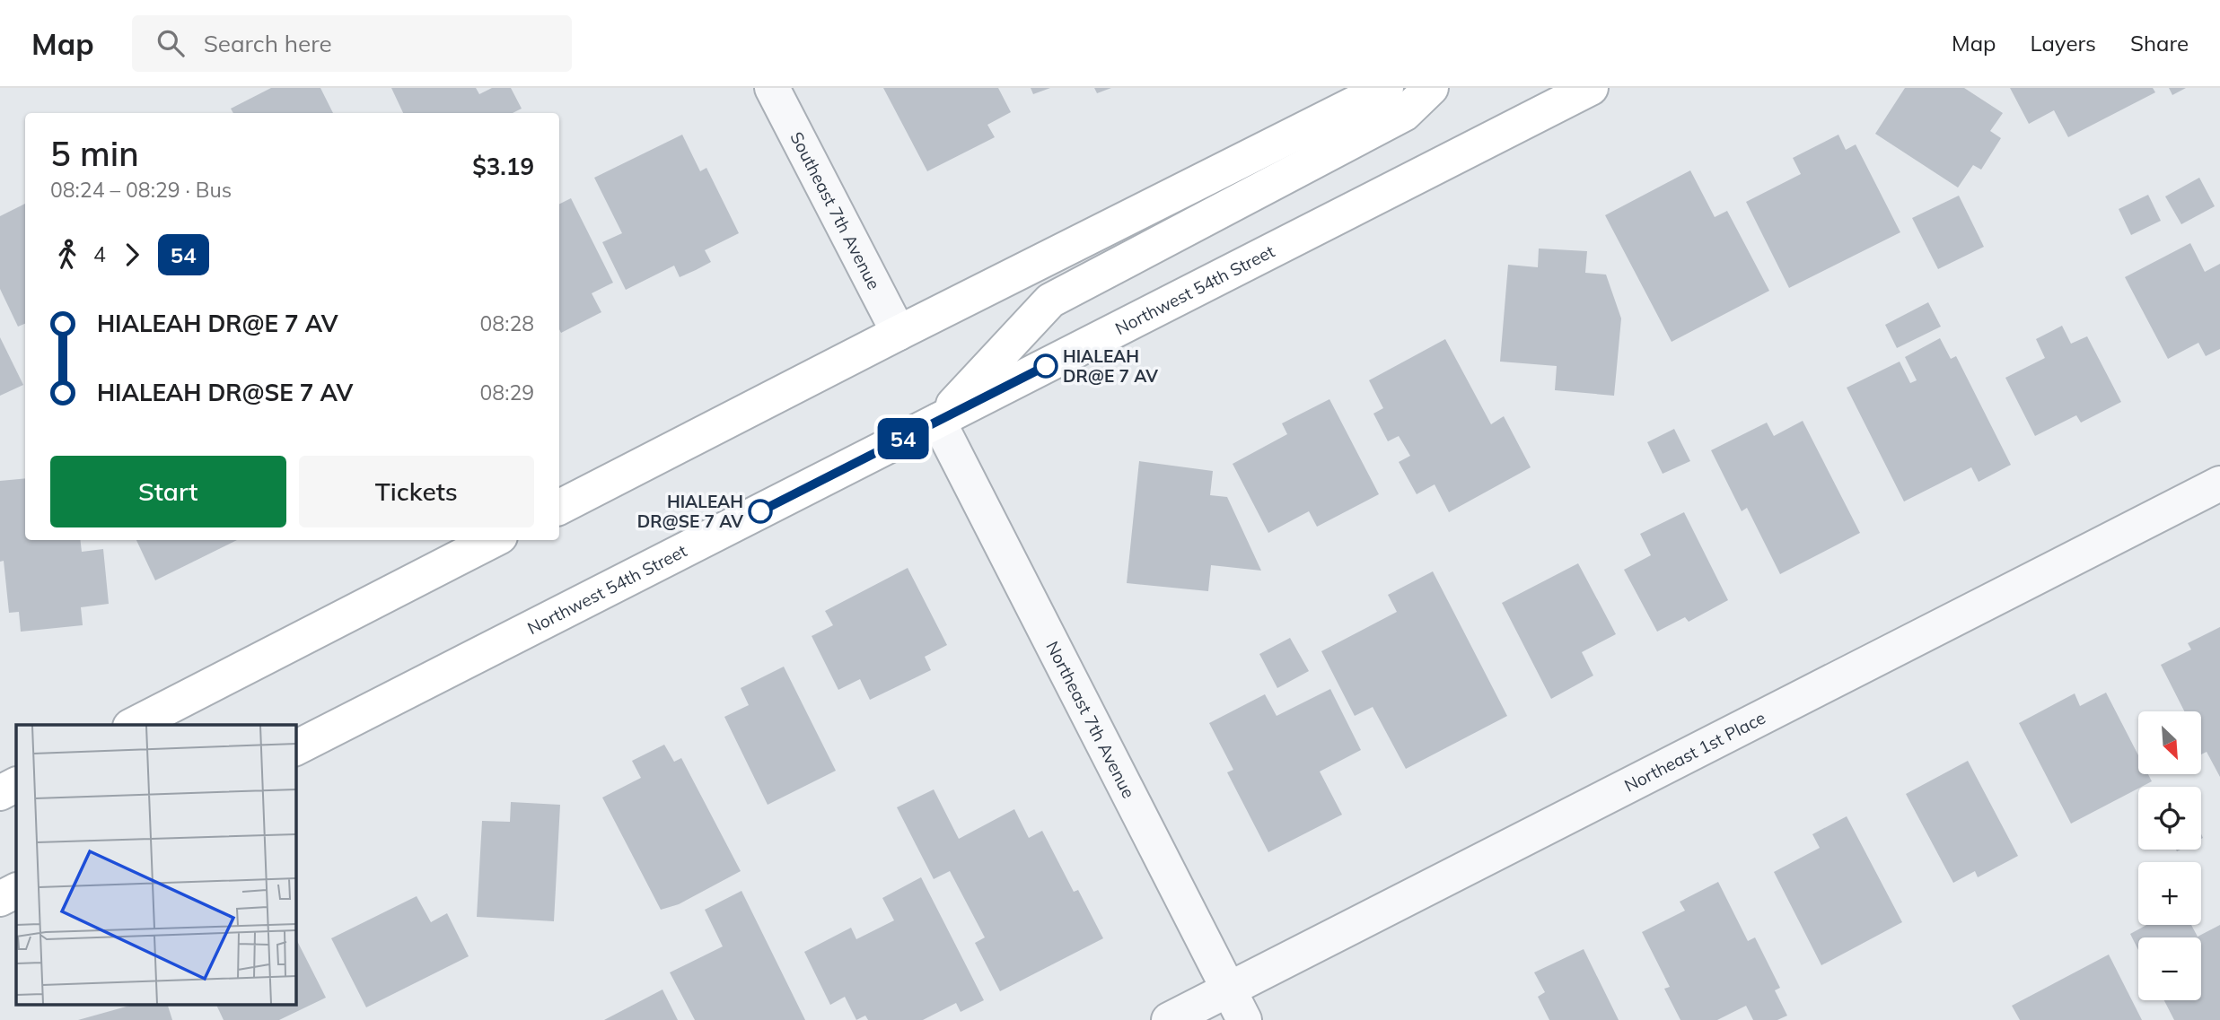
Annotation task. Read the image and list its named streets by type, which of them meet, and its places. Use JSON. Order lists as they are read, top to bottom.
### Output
{
  "streets": {
    "main road": ["Northwest 54th Street"],
    "street": ["Southeast 7th Avenue", "Northeast 7th Avenue", "Northeast 1st Place"]
  },
  "crossings": [
    ["Northwest 54th Street", "Northeast 7th Avenue"],
    ["Northeast 7th Avenue", "Northeast 1st Place"]
  ],
  "places": ["HIALEAH DR@E 7 AV", "HIALEAH DR@SE 7 AV"],
  "lines": ["bus line 54"],
  "north": "bottom right",
  "page": {
    "header": "Map",
    "search": "Search here",
    "nav": ["Map", "Layers", "Share"],
    "on_map": "54",
    "heading": ["5 min", "08:24 – 08:29 · Bus", "$3.19"],
    "legs": ["4", "54"],
    "list": [
      {
        "name": "HIALEAH DR@E 7 AV",
        "value": "08:28"
      },
      {
        "name": "HIALEAH DR@SE 7 AV",
        "value": "08:29"
      }
    ],
    "buttons": ["Start", "Tickets"],
    "map_buttons": ["+", "−"]
  }
}
